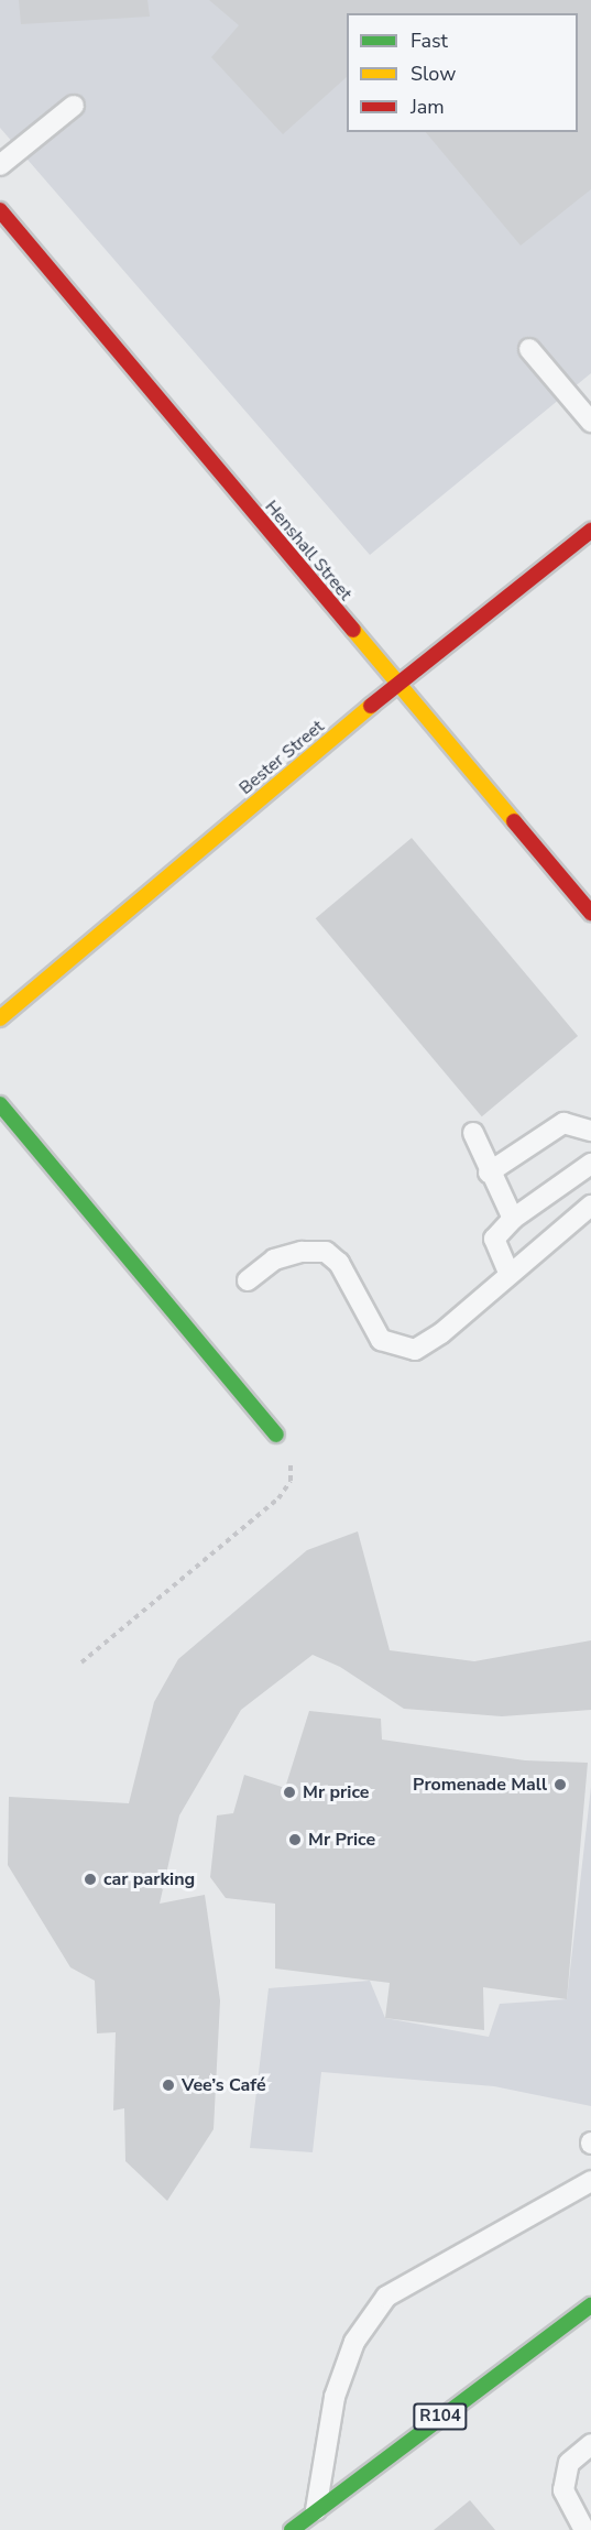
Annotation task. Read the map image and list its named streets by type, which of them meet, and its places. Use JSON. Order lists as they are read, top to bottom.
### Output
{
  "streets": {
    "street": ["Henshall Street", "Bester Street", "R104"]
  },
  "crossings": [
    ["Henshall Street", "Bester Street"]
  ],
  "places": [
    "Promenade Mall",
    "Mr price",
    "Mr Price",
    "car parking",
    "Vee’s Café"
  ],
  "legend": ["Fast", "Slow", "Jam"]
}
